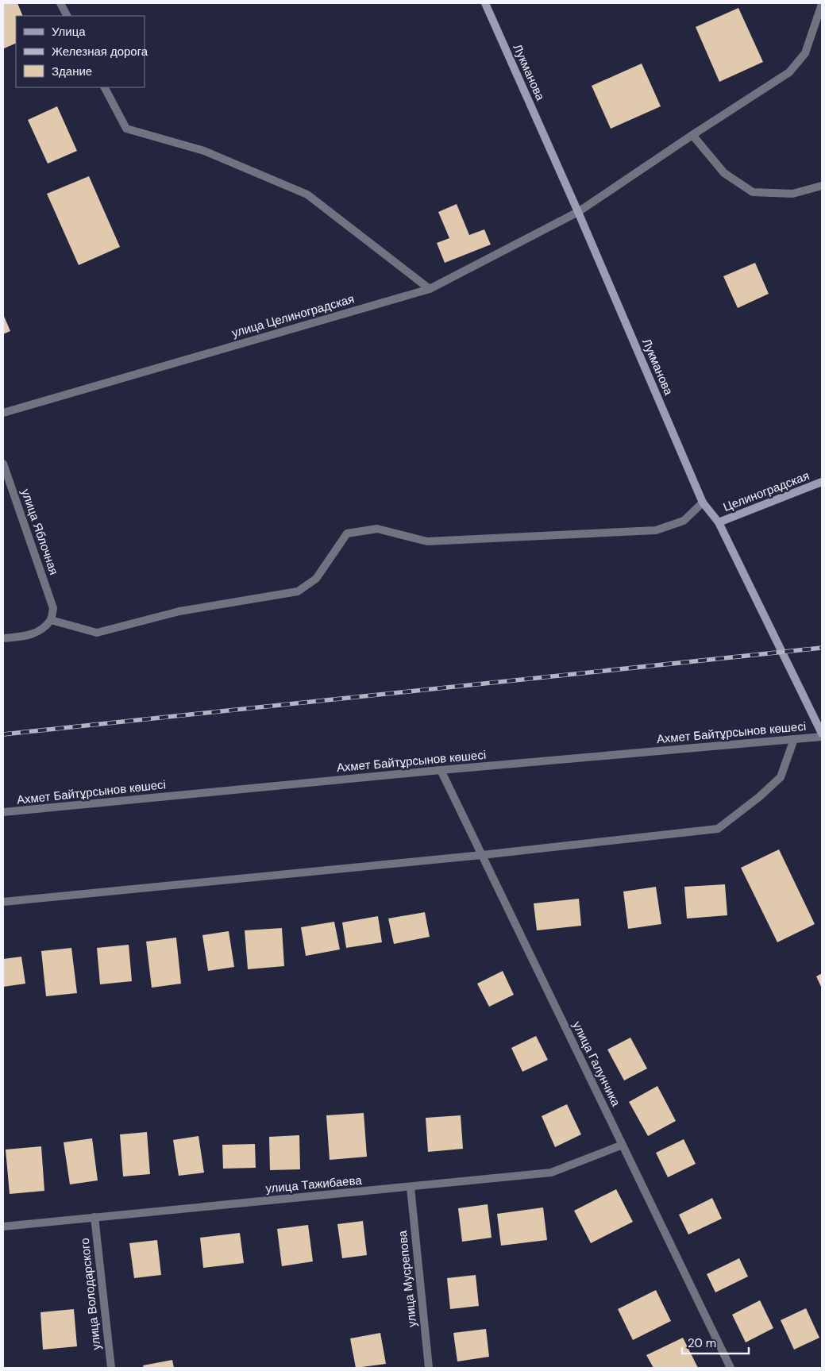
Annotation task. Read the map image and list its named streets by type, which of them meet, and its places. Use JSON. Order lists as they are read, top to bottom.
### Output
{
  "streets": {
    "street": [
      "Лукманова",
      "улица Целиноградская",
      "Целиноградская",
      "улица Яблочная",
      "Ахмет Байтұрсынов көшесі",
      "улица Галунчика",
      "улица Тажибаева",
      "улица Мусрепова",
      "улица Володарского"
    ]
  },
  "crossings": [
    ["Лукманова", "улица Целиноградская"],
    ["Лукманова", "Целиноградская"],
    ["Ахмет Байтұрсынов көшесі", "улица Галунчика"],
    ["улица Галунчика", "улица Тажибаева"],
    ["улица Тажибаева", "улица Мусрепова"],
    ["улица Тажибаева", "улица Володарского"]
  ],
  "legend": ["Улица", "Железная дорога", "Здание"],
  "scale_bar": "20 m"
}
